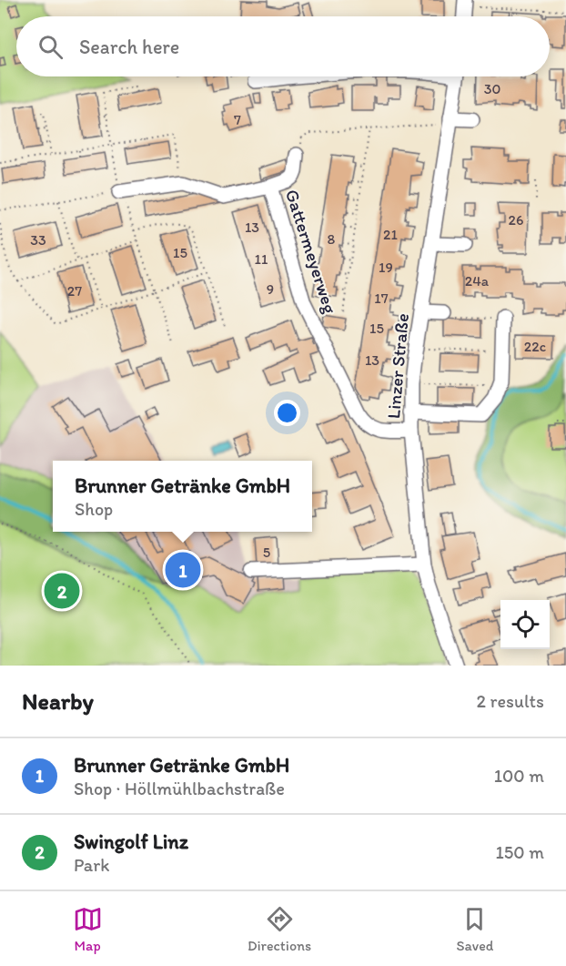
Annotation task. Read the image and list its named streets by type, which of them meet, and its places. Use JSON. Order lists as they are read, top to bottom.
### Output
{
  "streets": {
    "street": ["Gattermeyerweg", "Linzer Straße"]
  },
  "crossings": [
    ["Gattermeyerweg", "Linzer Straße"]
  ],
  "house_numbers": [
    "30",
    "7",
    "26",
    "13",
    "21",
    "8",
    "33",
    "15",
    "11",
    "19",
    "24a",
    "9",
    "27",
    "17",
    "15",
    "22c",
    "13",
    "5"
  ],
  "page": {
    "search": "Search here",
    "popup": ["Brunner Getränke GmbH", "Shop"],
    "pins": ["1", "2"],
    "heading": ["Nearby", "2 results"],
    "list": [
      {
        "mark": "1",
        "name": "Brunner Getränke GmbH",
        "note": "Shop · Höllmühlbachstraße",
        "value": "100 m"
      },
      {
        "mark": "2",
        "name": "Swingolf Linz",
        "note": "Park",
        "value": "150 m"
      }
    ],
    "nav": ["Map", "Directions", "Saved"]
  }
}
